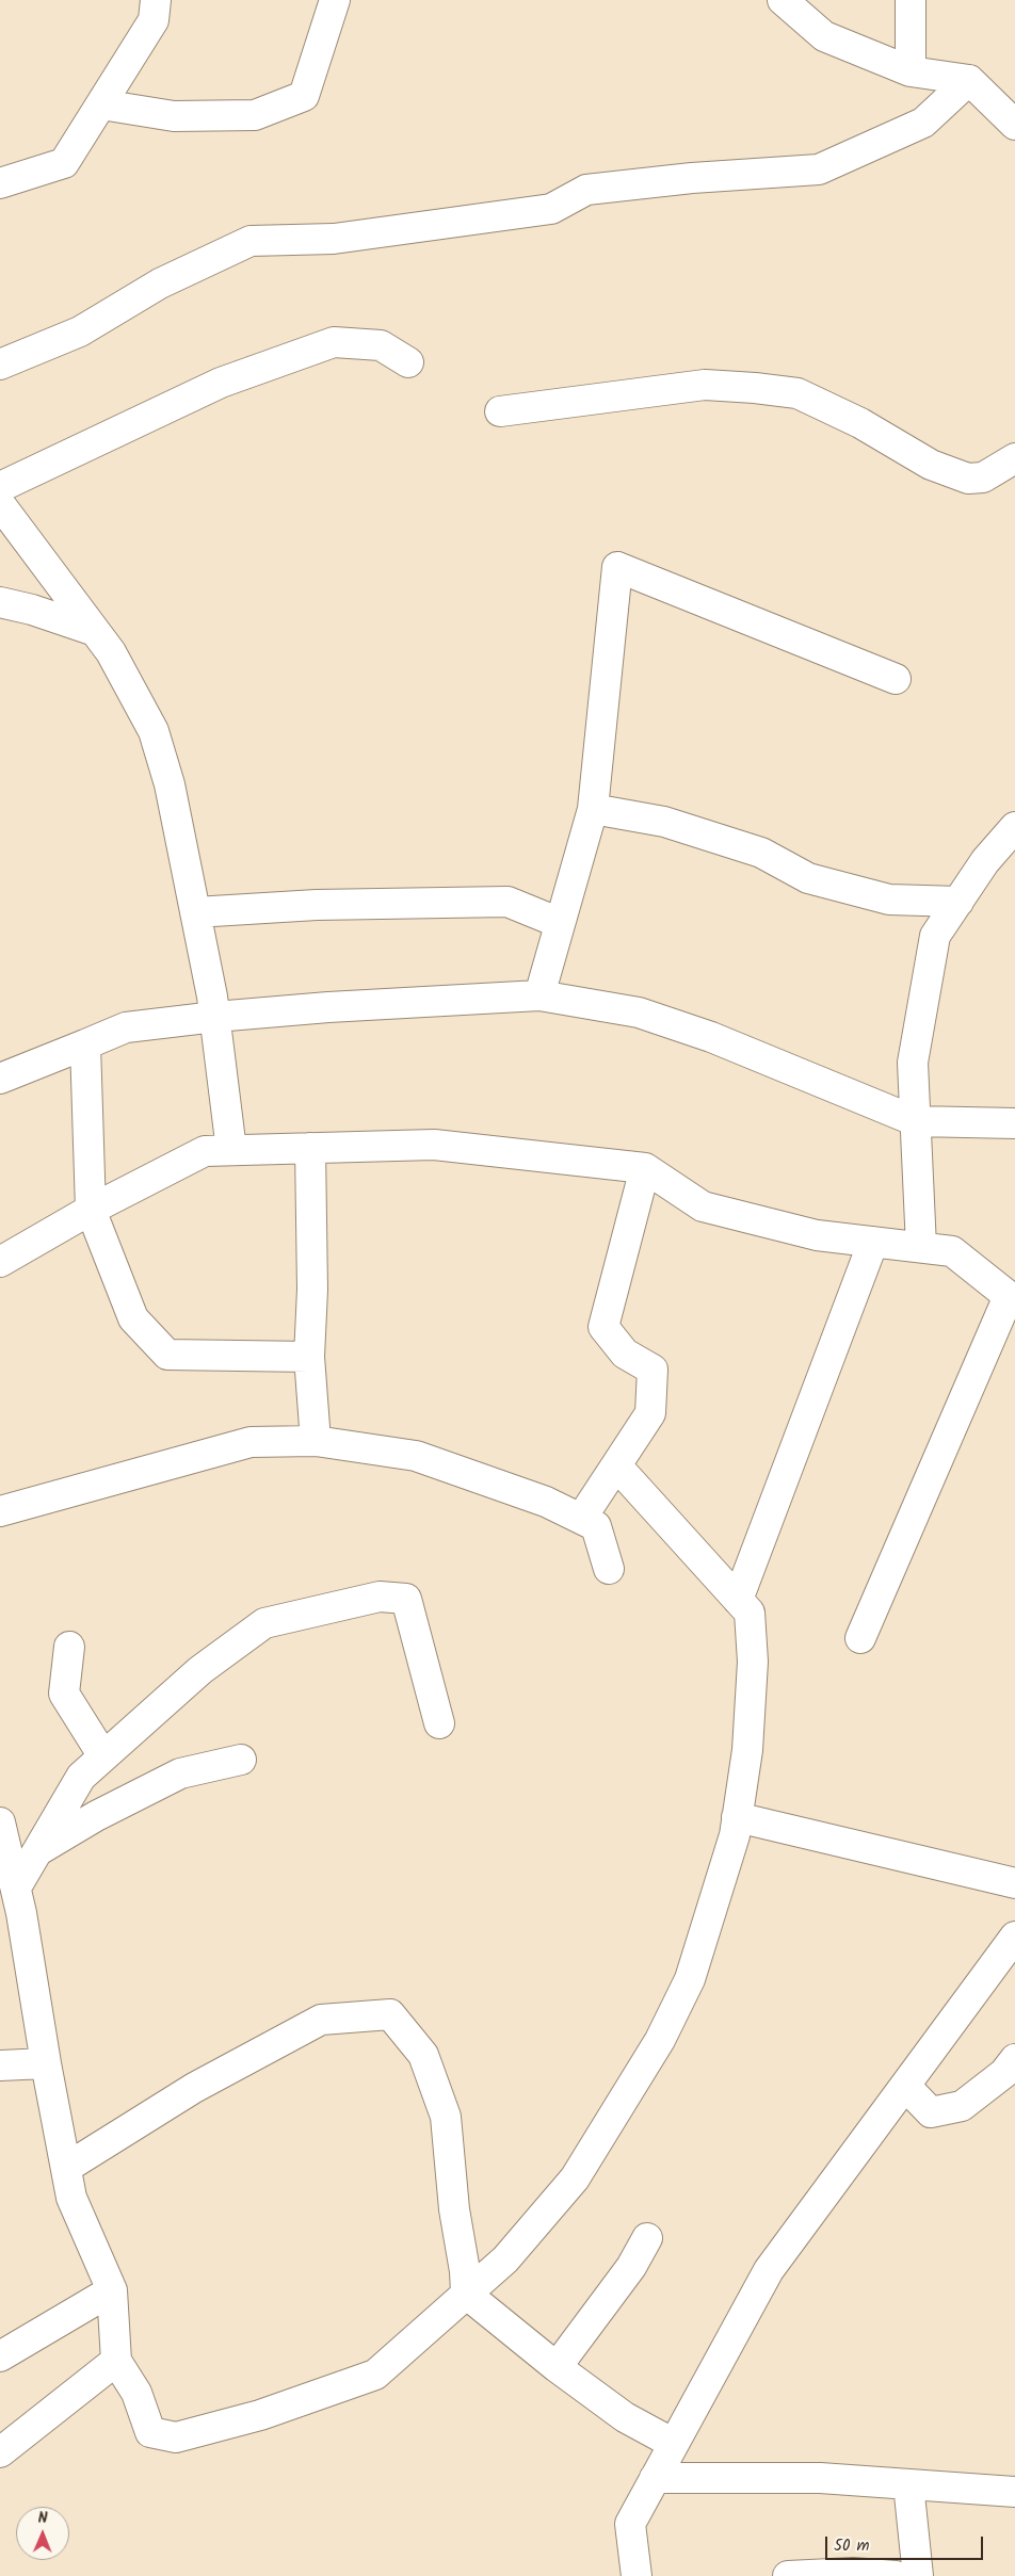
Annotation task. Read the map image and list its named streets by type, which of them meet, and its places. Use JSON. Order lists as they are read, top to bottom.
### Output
{
  "scale_bar": "50 m",
  "north": "top"
}
